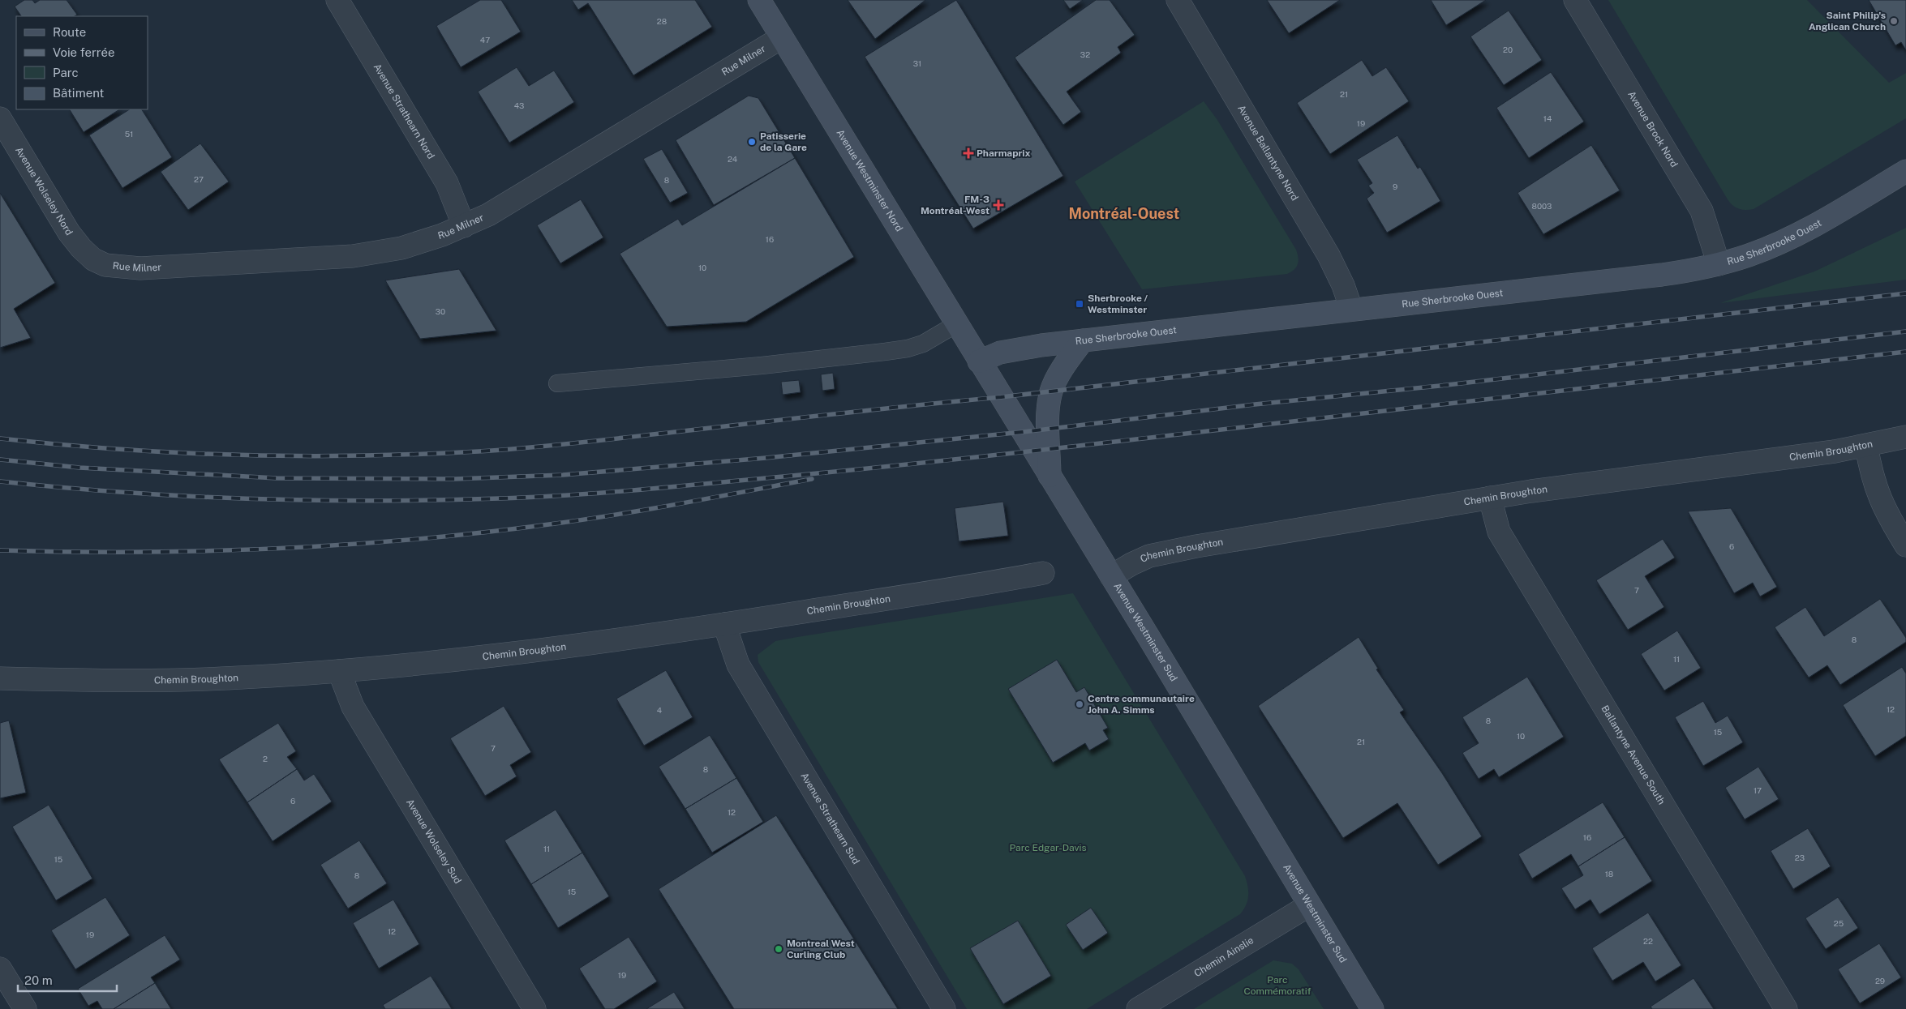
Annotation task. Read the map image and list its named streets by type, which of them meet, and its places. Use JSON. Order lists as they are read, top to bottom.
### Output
{
  "streets": {
    "main road": ["Avenue Westminster Nord", "Rue Sherbrooke Ouest", "Avenue Westminster Sud"],
    "street": [
      "Rue Milner",
      "Avenue Strathearn Nord",
      "Avenue Brock Nord",
      "Avenue Ballantyne Nord",
      "Avenue Wolseley Nord",
      "Chemin Broughton",
      "Ballantyne Avenue South",
      "Avenue Strathearn Sud",
      "Avenue Wolseley Sud",
      "Chemin Ainslie"
    ]
  },
  "crossings": [
    ["Rue Milner", "Avenue Strathearn Nord"],
    ["Rue Milner", "Avenue Westminster Nord"],
    ["Rue Milner", "Avenue Wolseley Nord"],
    ["Avenue Brock Nord", "Rue Sherbrooke Ouest"],
    ["Avenue Ballantyne Nord", "Rue Sherbrooke Ouest"],
    ["Avenue Westminster Nord", "Rue Sherbrooke Ouest"],
    ["Avenue Westminster Nord", "Avenue Westminster Sud"],
    ["Rue Sherbrooke Ouest", "Avenue Westminster Sud"],
    ["Chemin Broughton", "Avenue Westminster Sud"],
    ["Chemin Broughton", "Ballantyne Avenue South"],
    ["Chemin Broughton", "Avenue Strathearn Sud"],
    ["Chemin Broughton", "Avenue Wolseley Sud"],
    ["Avenue Westminster Sud", "Chemin Ainslie"]
  ],
  "districts": ["Montréal-Ouest"],
  "parks": ["Parc Edgar-Davis", "Parc Commémoratif"],
  "places": {
    "other": [
      "Saint Philip's Anglican Church",
      "Patisserie de la Gare",
      "Centre communautaire John A. Simms",
      "Montreal West Curling Club"
    ],
    "health": ["Pharmaprix", "FM-3 Montréal-West"],
    "transit": ["Sherbrooke / Westminster"]
  },
  "house_numbers": [
    "28",
    "47",
    "20",
    "32",
    "31",
    "21",
    "43",
    "14",
    "19",
    "51",
    "24",
    "27",
    "8",
    "9",
    "8003",
    "16",
    "10",
    "30",
    "6",
    "7",
    "8",
    "11",
    "12",
    "4",
    "8",
    "15",
    "10",
    "21",
    "7",
    "2",
    "8",
    "17",
    "6",
    "12",
    "16",
    "11",
    "23",
    "15",
    "18",
    "8",
    "15",
    "25",
    "12",
    "19",
    "22",
    "19",
    "29"
  ],
  "legend": [
    "Route",
    "Voie ferrée",
    "Parc",
    "Bâtiment"
  ],
  "scale_bar": "20 m"
}
